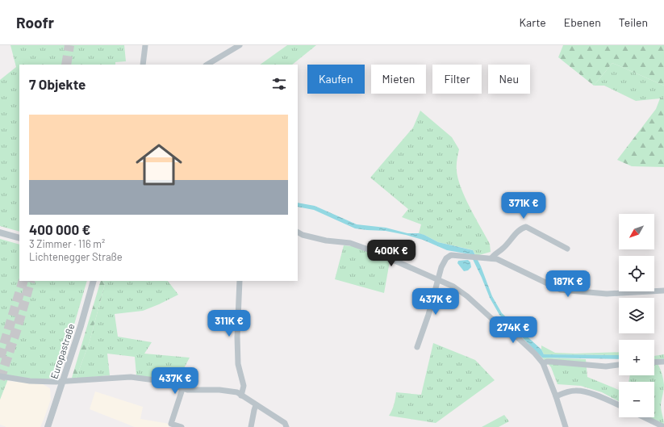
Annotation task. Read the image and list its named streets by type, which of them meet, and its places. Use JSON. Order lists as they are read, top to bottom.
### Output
{
  "streets": {
    "street": ["Europastraße"]
  },
  "north": "bottom left",
  "page": {
    "header": "Roofr",
    "nav": ["Karte", "Ebenen", "Teilen"],
    "chip": [
      "Kaufen",
      "Mieten",
      "Filter",
      "Neu"
    ],
    "heading": "7 Objekte",
    "list": [
      {
        "name": "400 000 €",
        "note": "3 Zimmer · 116 m² · Lichtenegger Straße"
      }
    ],
    "price": [
      "371K €",
      "400K €",
      "187K €",
      "437K €",
      "311K €",
      "274K €",
      "437K €"
    ],
    "map_buttons": ["+", "−"]
  }
}
